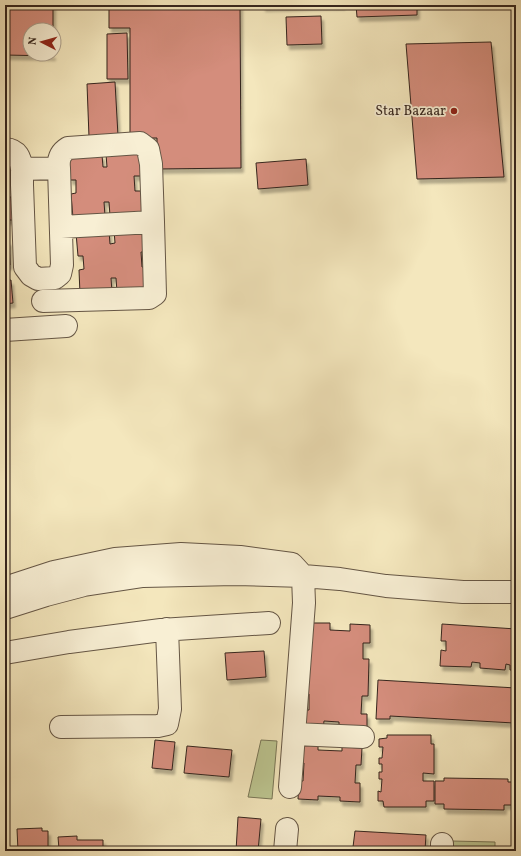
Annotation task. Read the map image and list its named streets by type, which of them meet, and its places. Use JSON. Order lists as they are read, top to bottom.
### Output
{
  "places": ["Star Bazaar"],
  "north": "left"
}
